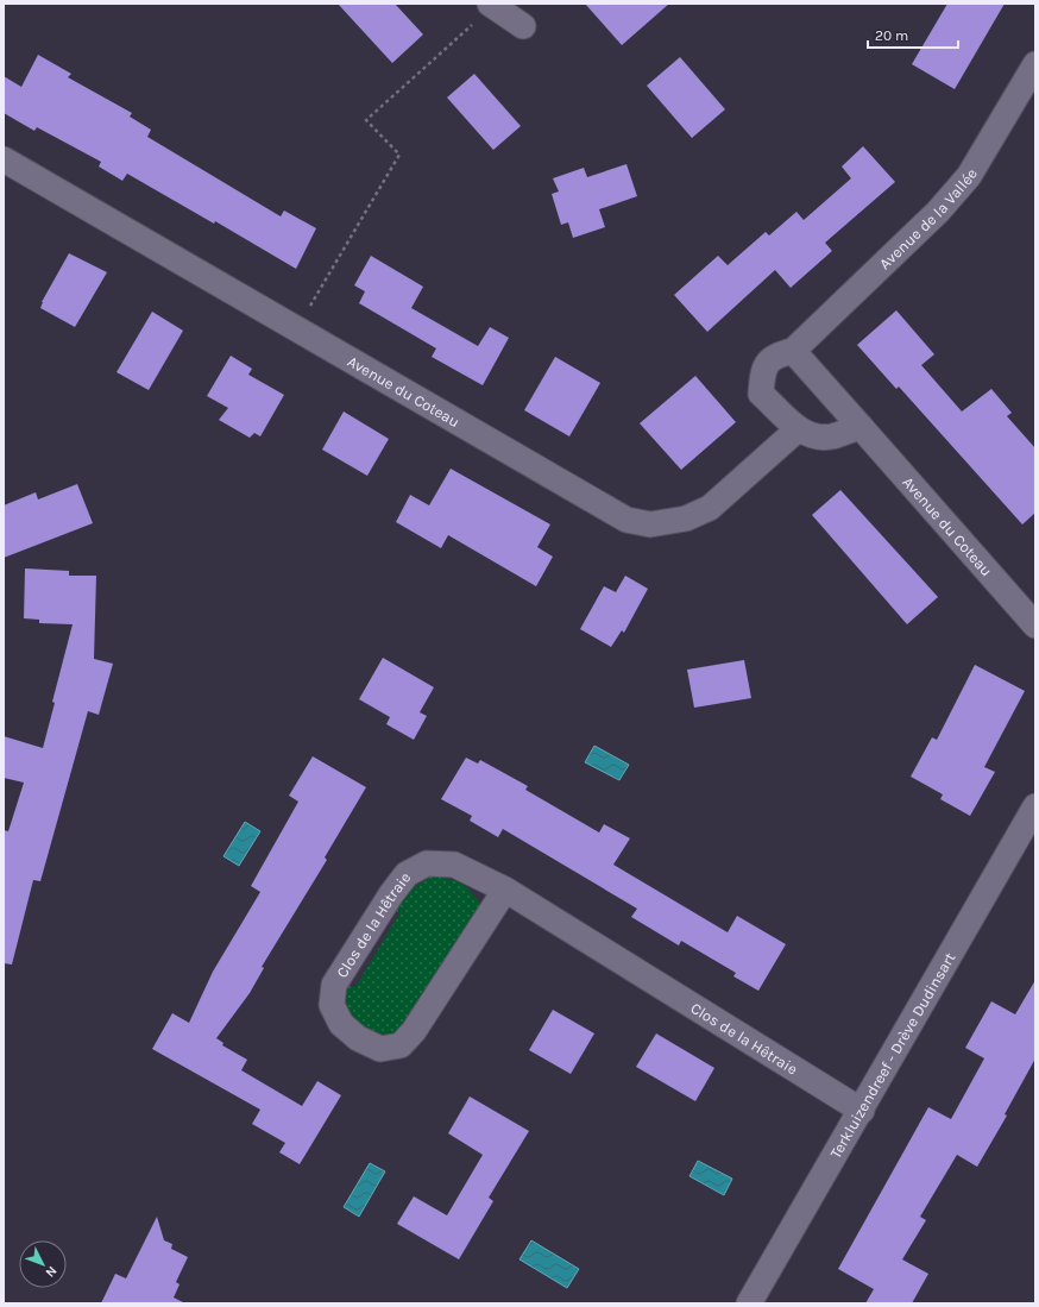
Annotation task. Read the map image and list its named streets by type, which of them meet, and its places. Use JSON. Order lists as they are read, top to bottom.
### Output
{
  "streets": {
    "street": [
      "Avenue de la Vallée",
      "Avenue du Coteau",
      "Clos de la Hêtraie",
      "Terkluizendreef - Drève Dudinsart"
    ]
  },
  "crossings": [
    ["Avenue de la Vallée", "Avenue du Coteau"],
    ["Clos de la Hêtraie", "Terkluizendreef - Drève Dudinsart"]
  ],
  "scale_bar": "20 m",
  "north": "bottom right"
}
